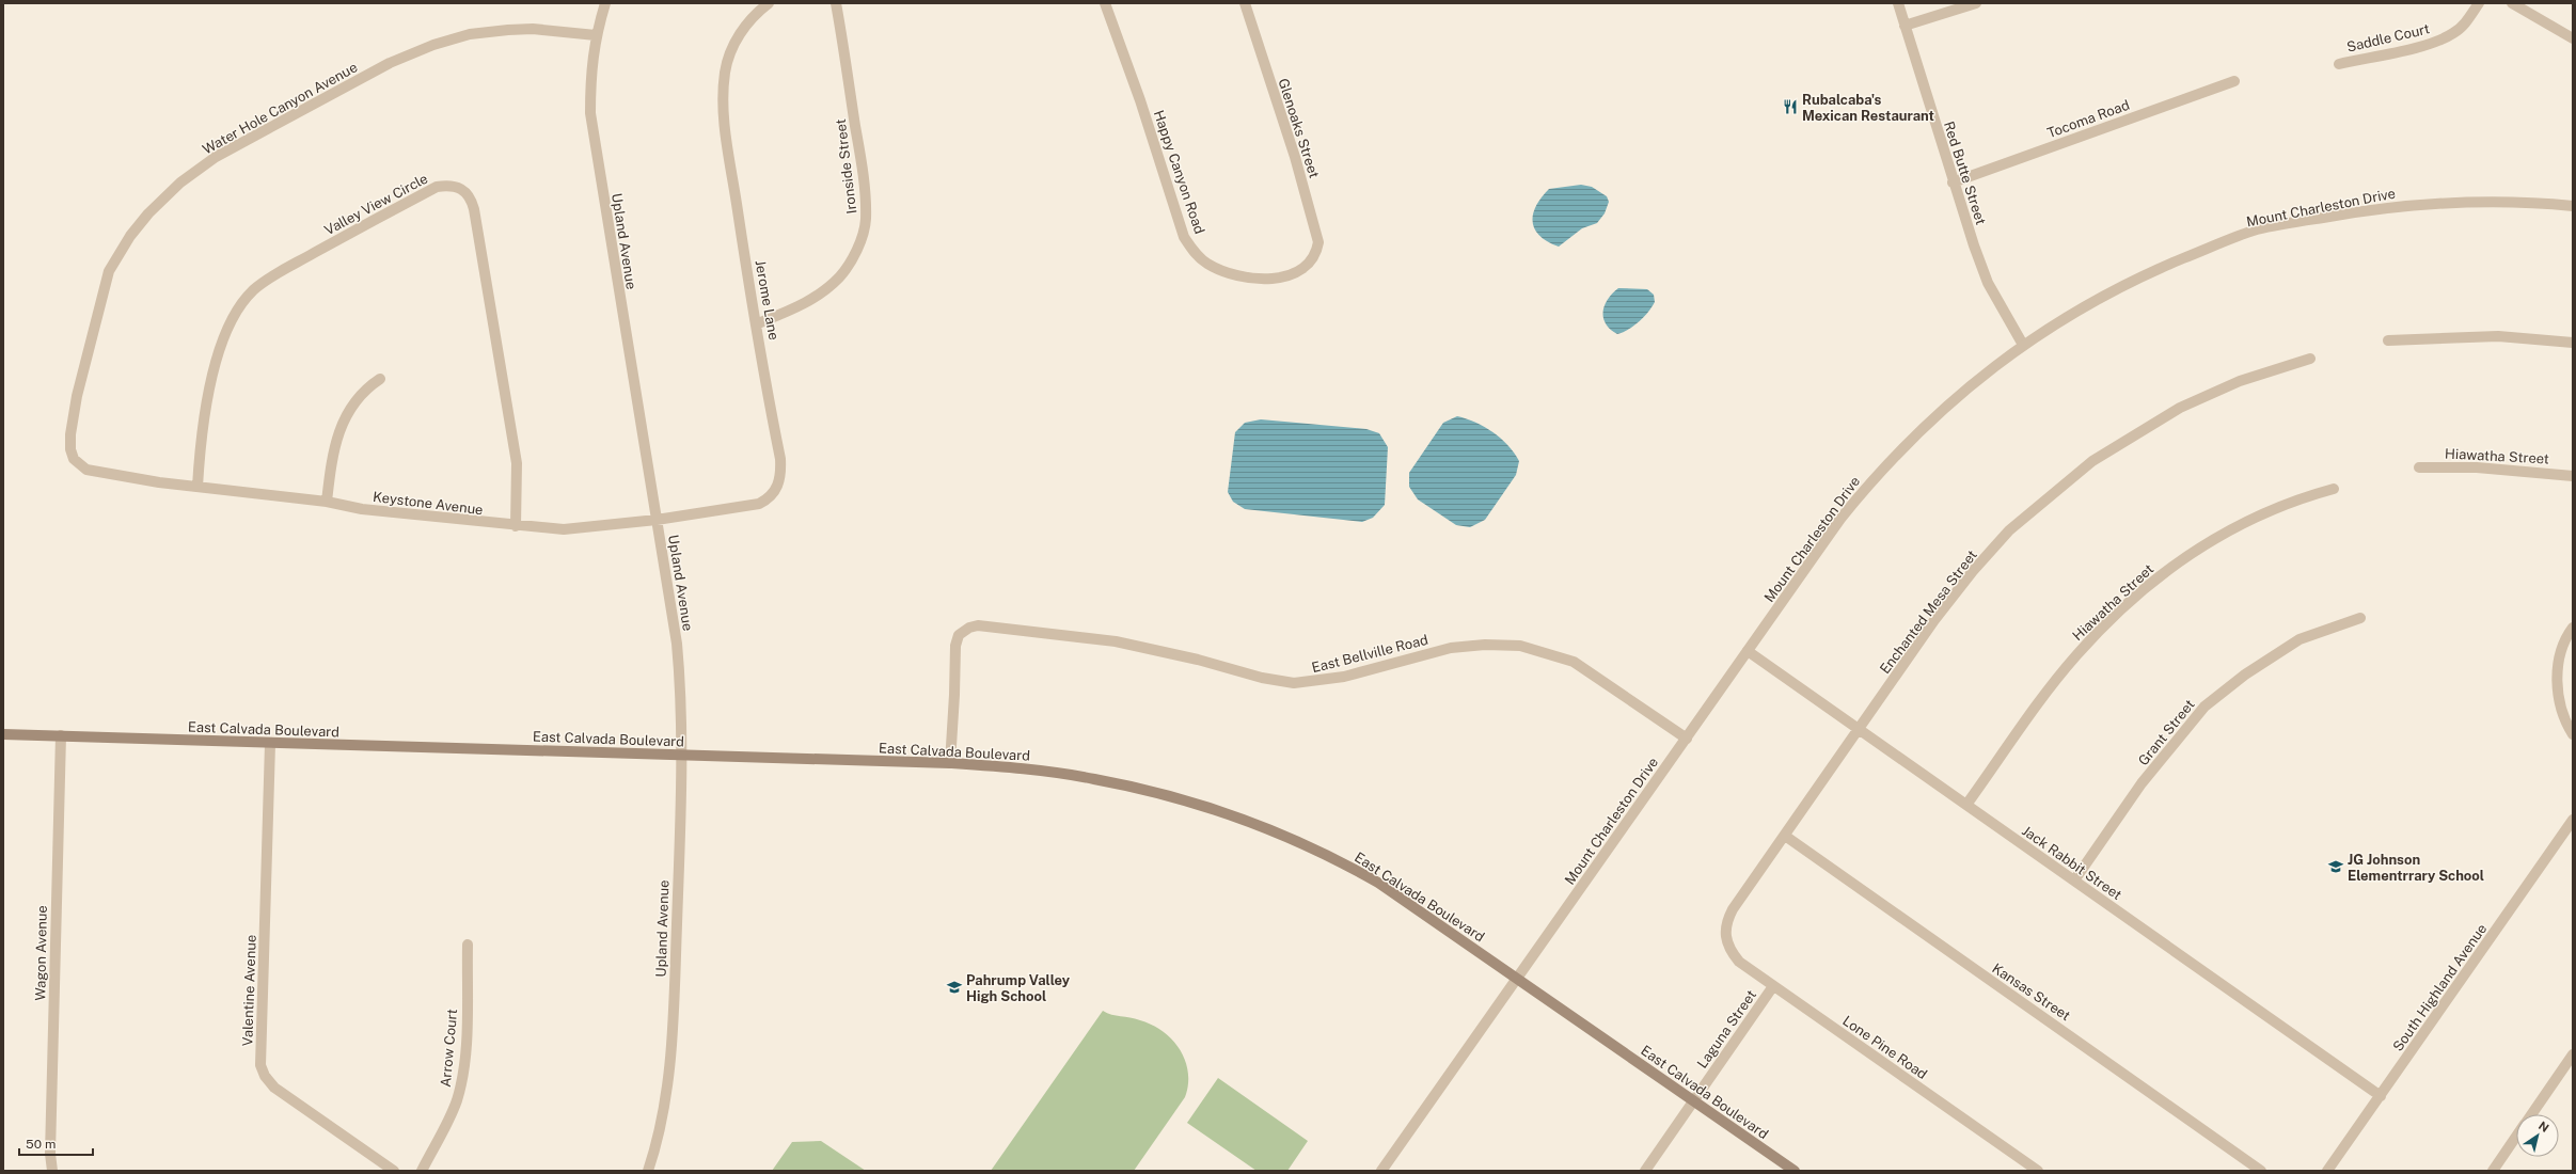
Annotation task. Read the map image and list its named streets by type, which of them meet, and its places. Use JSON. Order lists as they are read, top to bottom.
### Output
{
  "streets": {
    "main road": ["East Calvada Boulevard"],
    "street": [
      "Saddle Court",
      "Water Hole Canyon Avenue",
      "Tocoma Road",
      "Glenoaks Street",
      "Ironside Street",
      "Happy Canyon Road",
      "Red Butte Street",
      "Valley View Circle",
      "Mount Charleston Drive",
      "Upland Avenue",
      "Jerome Lane",
      "Hiawatha Street",
      "Keystone Avenue",
      "Enchanted Mesa Street",
      "East Bellville Road",
      "Grant Street",
      "Jack Rabbit Street",
      "Wagon Avenue",
      "South Highland Avenue",
      "Valentine Avenue",
      "Kansas Street",
      "Laguna Street",
      "Lone Pine Road",
      "Arrow Court"
    ]
  },
  "crossings": [
    ["Water Hole Canyon Avenue", "Valley View Circle"],
    ["Water Hole Canyon Avenue", "Upland Avenue"],
    ["Water Hole Canyon Avenue", "Keystone Avenue"],
    ["Tocoma Road", "Red Butte Street"],
    ["Glenoaks Street", "Happy Canyon Road"],
    ["Ironside Street", "Jerome Lane"],
    ["Red Butte Street", "Mount Charleston Drive"],
    ["Valley View Circle", "Keystone Avenue"],
    ["Mount Charleston Drive", "East Bellville Road"],
    ["Mount Charleston Drive", "East Calvada Boulevard"],
    ["Mount Charleston Drive", "Jack Rabbit Street"],
    ["Upland Avenue", "Jerome Lane"],
    ["Upland Avenue", "Keystone Avenue"],
    ["Upland Avenue", "East Calvada Boulevard"],
    ["Jerome Lane", "Keystone Avenue"],
    ["Hiawatha Street", "Jack Rabbit Street"],
    ["Enchanted Mesa Street", "Jack Rabbit Street"],
    ["Enchanted Mesa Street", "Kansas Street"],
    ["Enchanted Mesa Street", "Lone Pine Road"],
    ["East Bellville Road", "East Calvada Boulevard"],
    ["East Calvada Boulevard", "Wagon Avenue"],
    ["East Calvada Boulevard", "Valentine Avenue"],
    ["East Calvada Boulevard", "Laguna Street"],
    ["Grant Street", "Jack Rabbit Street"],
    ["Jack Rabbit Street", "South Highland Avenue"],
    ["Laguna Street", "Lone Pine Road"]
  ],
  "places": {
    "restaurant": ["Rubalcaba's Mexican Restaurant"],
    "school or university": ["JG Johnson Elementrrary School", "Pahrump Valley High School"]
  },
  "scale_bar": "50 m",
  "north": "top right"
}
